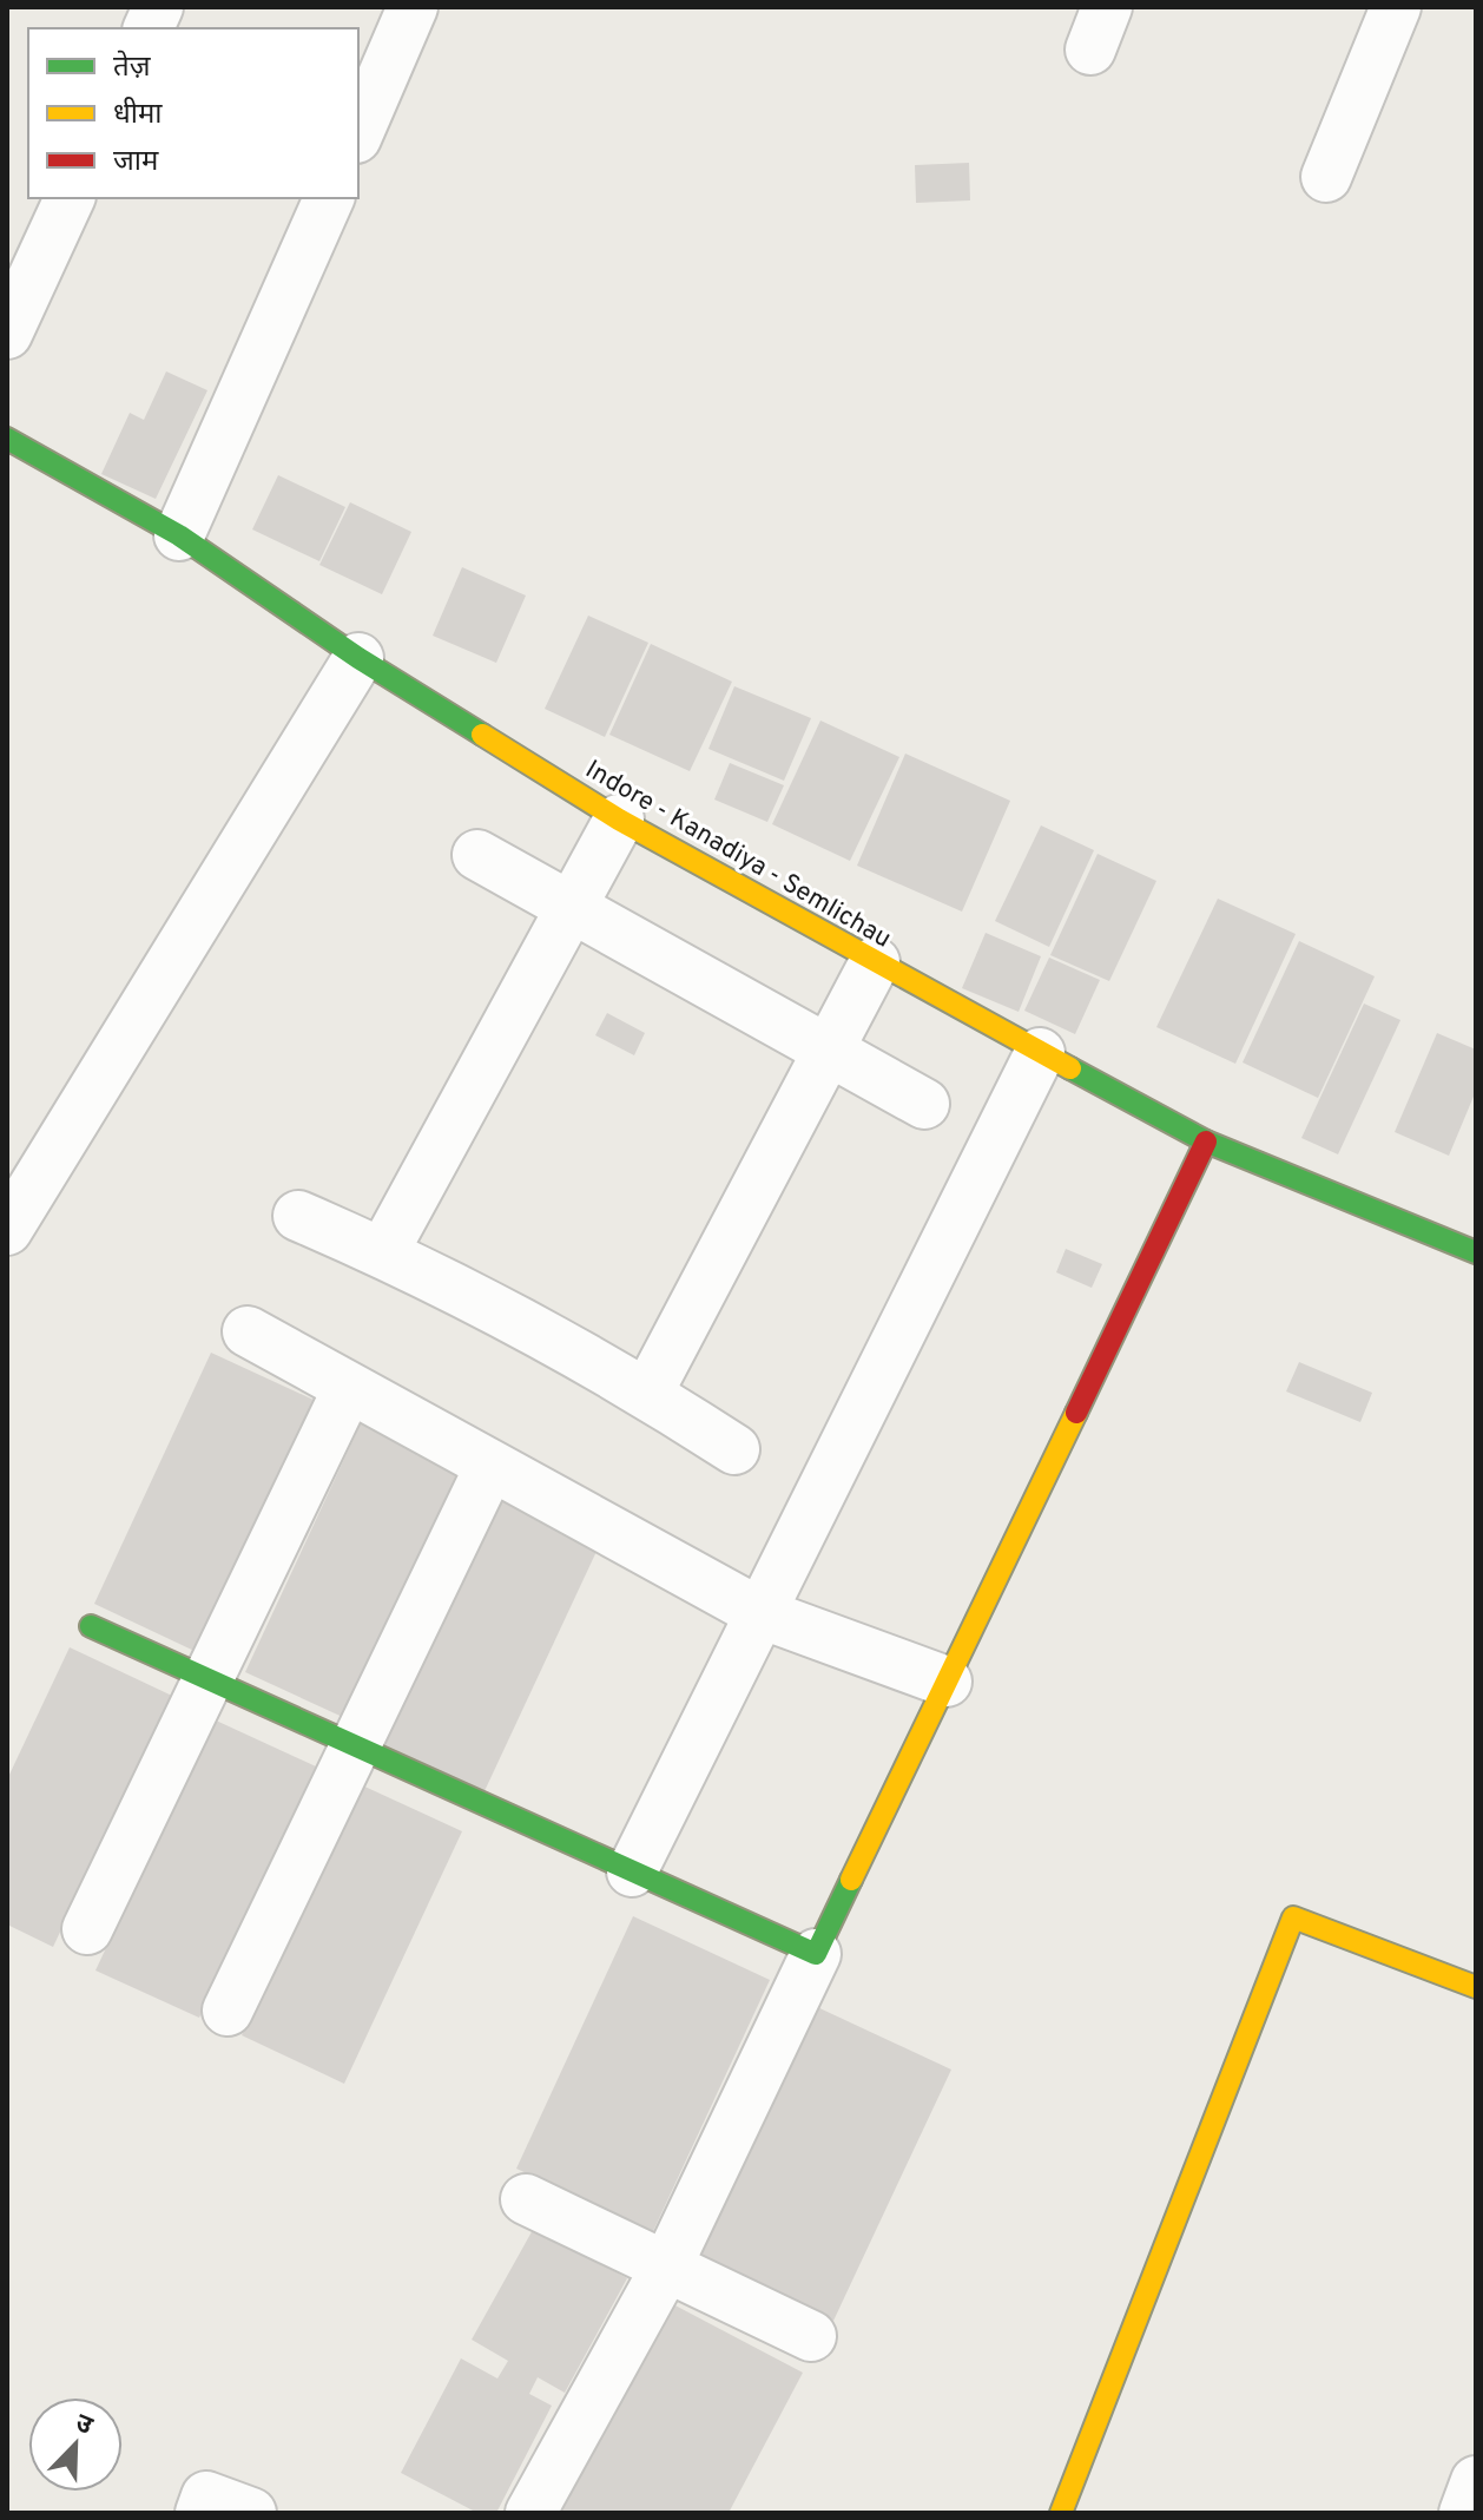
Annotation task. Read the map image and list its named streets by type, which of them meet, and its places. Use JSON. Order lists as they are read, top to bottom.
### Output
{
  "streets": {
    "street": ["Indore - Kanadiya - Semlichau"]
  },
  "legend": ["तेज़", "धीमा", "जाम"],
  "north": "top right"
}
